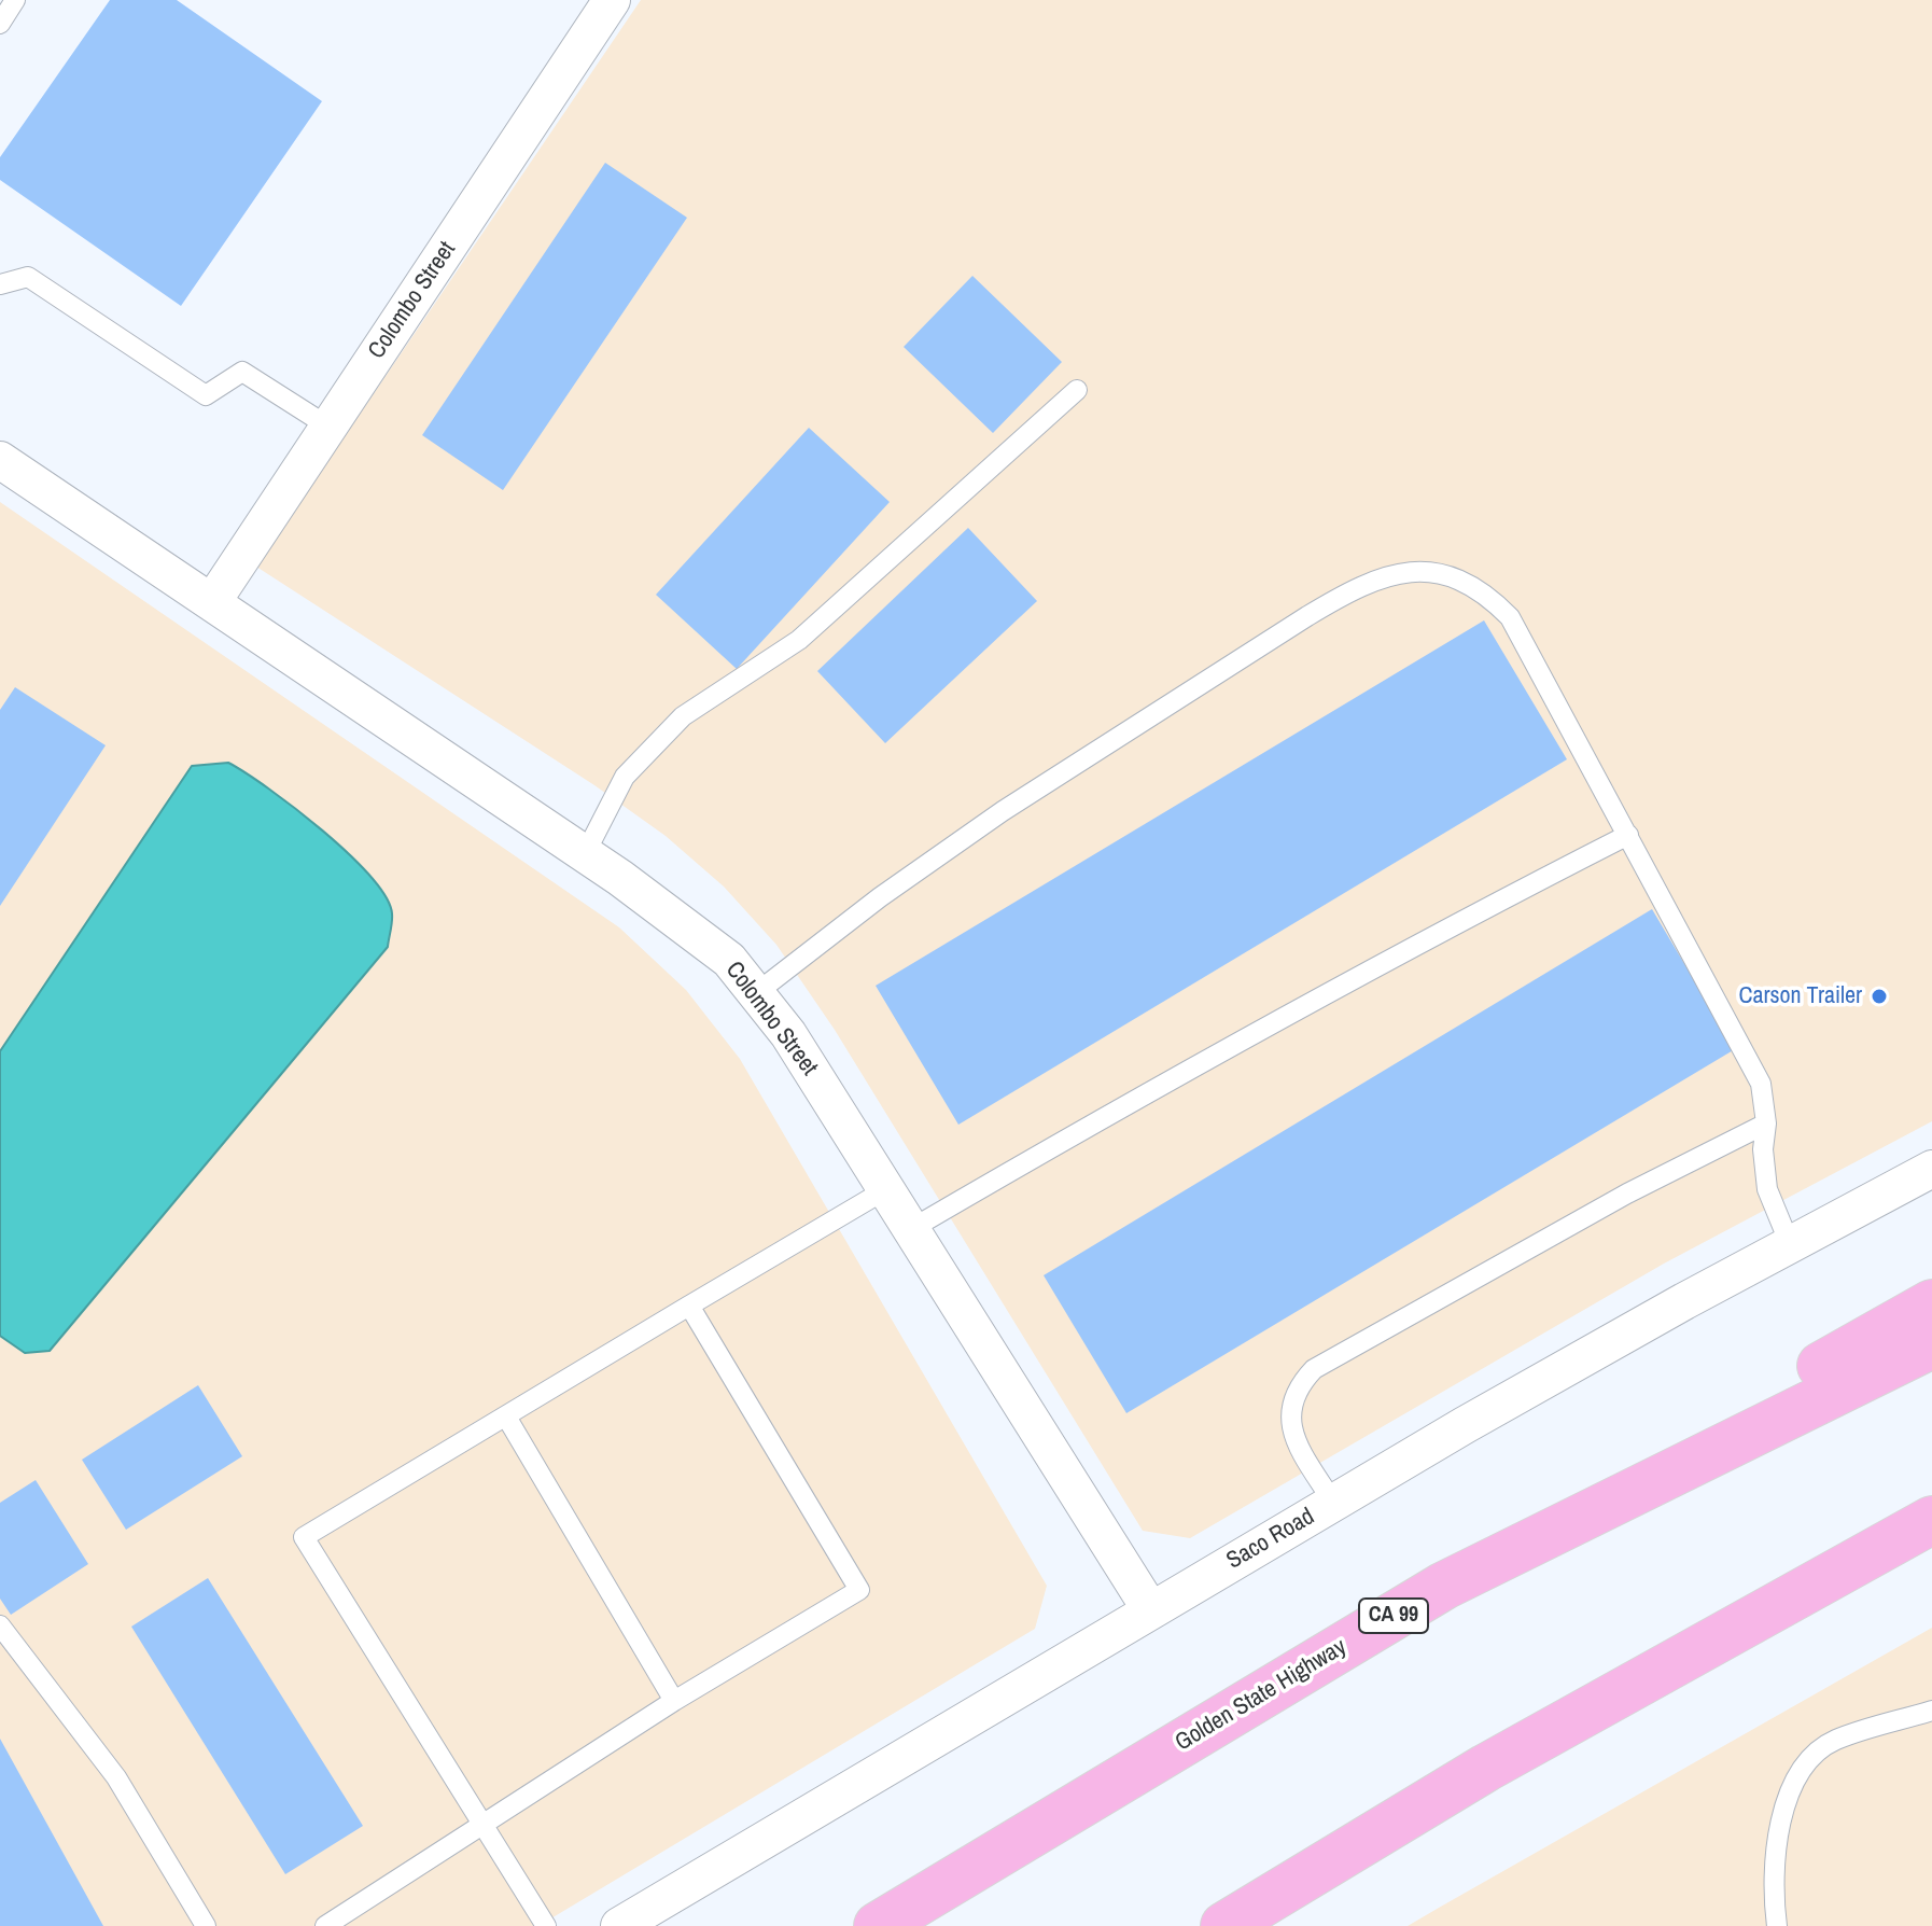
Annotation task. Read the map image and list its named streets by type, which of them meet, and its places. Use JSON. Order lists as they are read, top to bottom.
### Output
{
  "streets": {
    "highway": ["CA 99", "Golden State Highway"],
    "street": ["Colombo Street", "Saco Road"]
  },
  "crossings": [
    ["Colombo Street", "Saco Road"]
  ],
  "places": ["Carson Trailer"]
}
